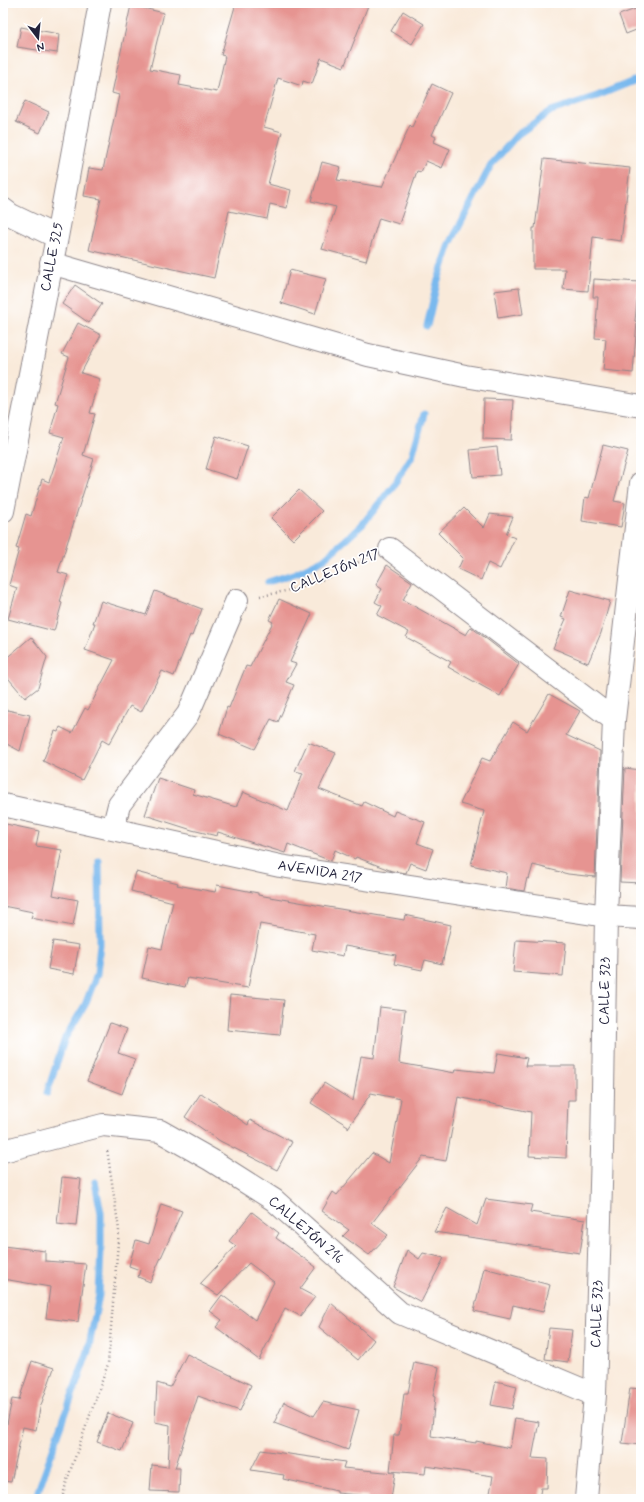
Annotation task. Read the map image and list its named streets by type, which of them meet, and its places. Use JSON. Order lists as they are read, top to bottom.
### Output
{
  "streets": {
    "street": [
      "CALLE 325",
      "CALLEJÓN 217",
      "AVENIDA 217",
      "CALLE 323",
      "CALLEJÓN 216"
    ]
  },
  "crossings": [
    ["CALLEJÓN 217", "CALLE 323"],
    ["AVENIDA 217", "CALLE 323"],
    ["CALLE 323", "CALLEJÓN 216"]
  ],
  "north": "bottom"
}
